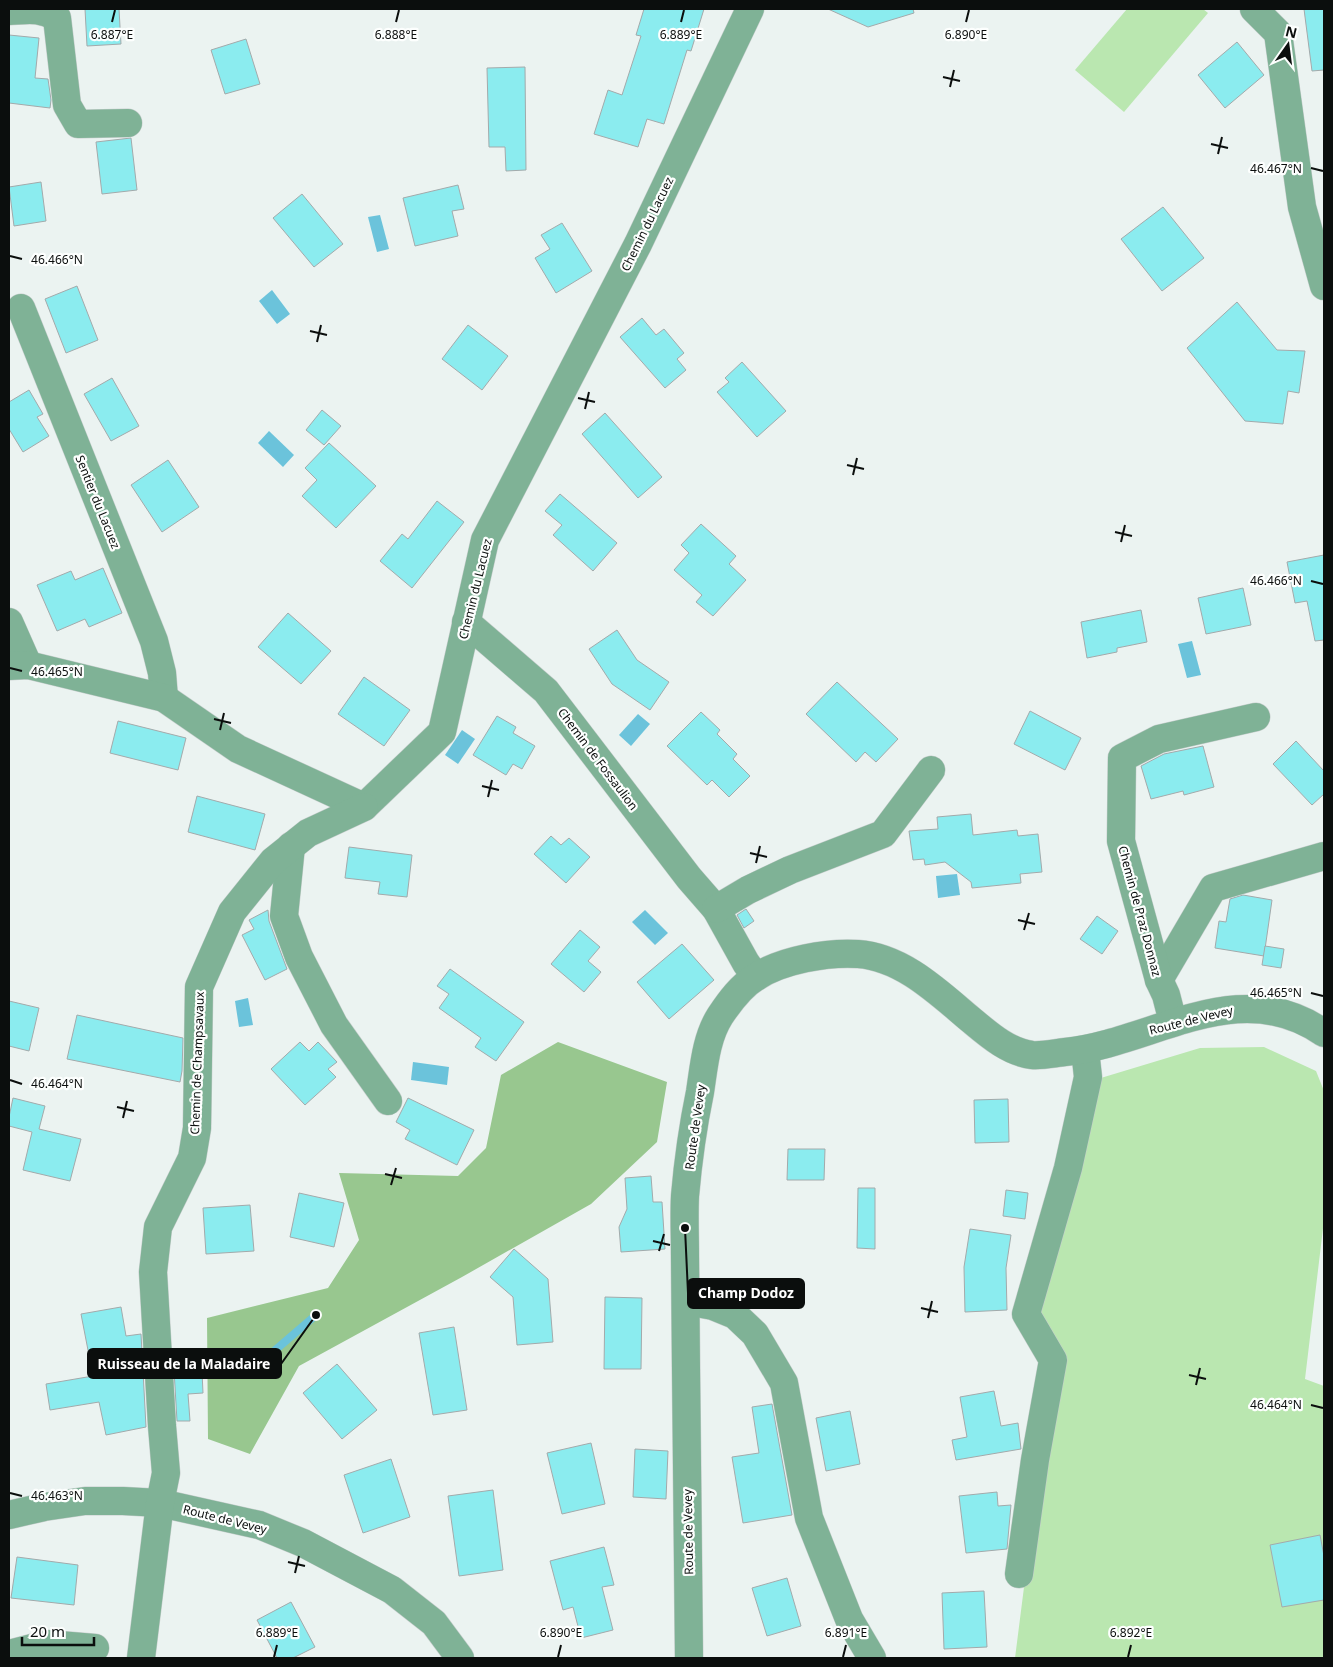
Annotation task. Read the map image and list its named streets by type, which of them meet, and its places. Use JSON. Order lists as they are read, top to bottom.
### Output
{
  "streets": {
    "street": [
      "Chemin du Lacuez",
      "Sentier du Lacuez",
      "Chemin de Fossaulion",
      "Chemin de Praz Donnaz",
      "Route de Vevey",
      "Chemin de Champsavaux"
    ]
  },
  "crossings": [
    ["Chemin du Lacuez", "Chemin de Fossaulion"],
    ["Chemin du Lacuez", "Chemin de Champsavaux"],
    ["Chemin de Fossaulion", "Route de Vevey"],
    ["Chemin de Praz Donnaz", "Route de Vevey"],
    ["Route de Vevey", "Chemin de Champsavaux"]
  ],
  "places": ["Champ Dodoz", "Ruisseau de la Maladaire"],
  "scale_bar": "20 m",
  "north": "top",
  "coordinates": [
    "6.887°E",
    "6.888°E",
    "6.889°E",
    "6.890°E",
    "46.467°N",
    "46.466°N",
    "46.465°N",
    "46.464°N",
    "46.463°N",
    "6.891°E",
    "6.892°E"
  ]
}
